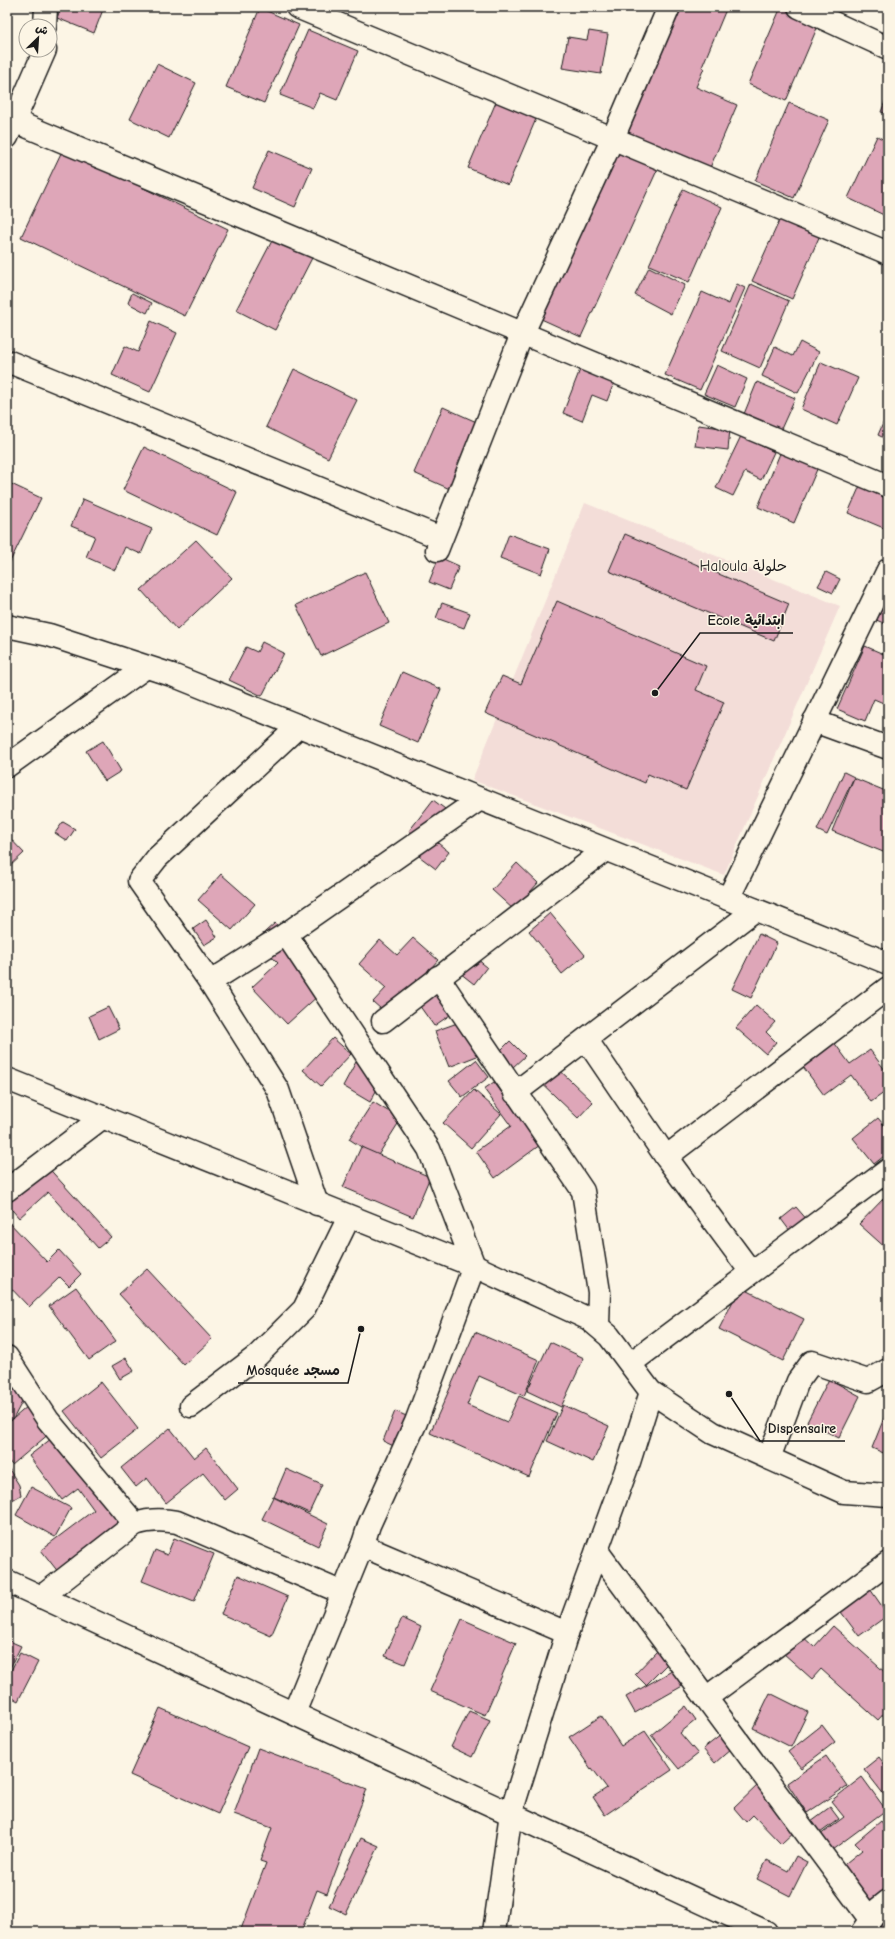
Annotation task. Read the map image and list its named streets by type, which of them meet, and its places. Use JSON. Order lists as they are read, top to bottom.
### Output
{
  "districts": ["Haloula حلولة"],
  "places": ["Ecole ابتدائية", "Mosquée مسجد", "Dispensaire"],
  "north": "top right"
}
